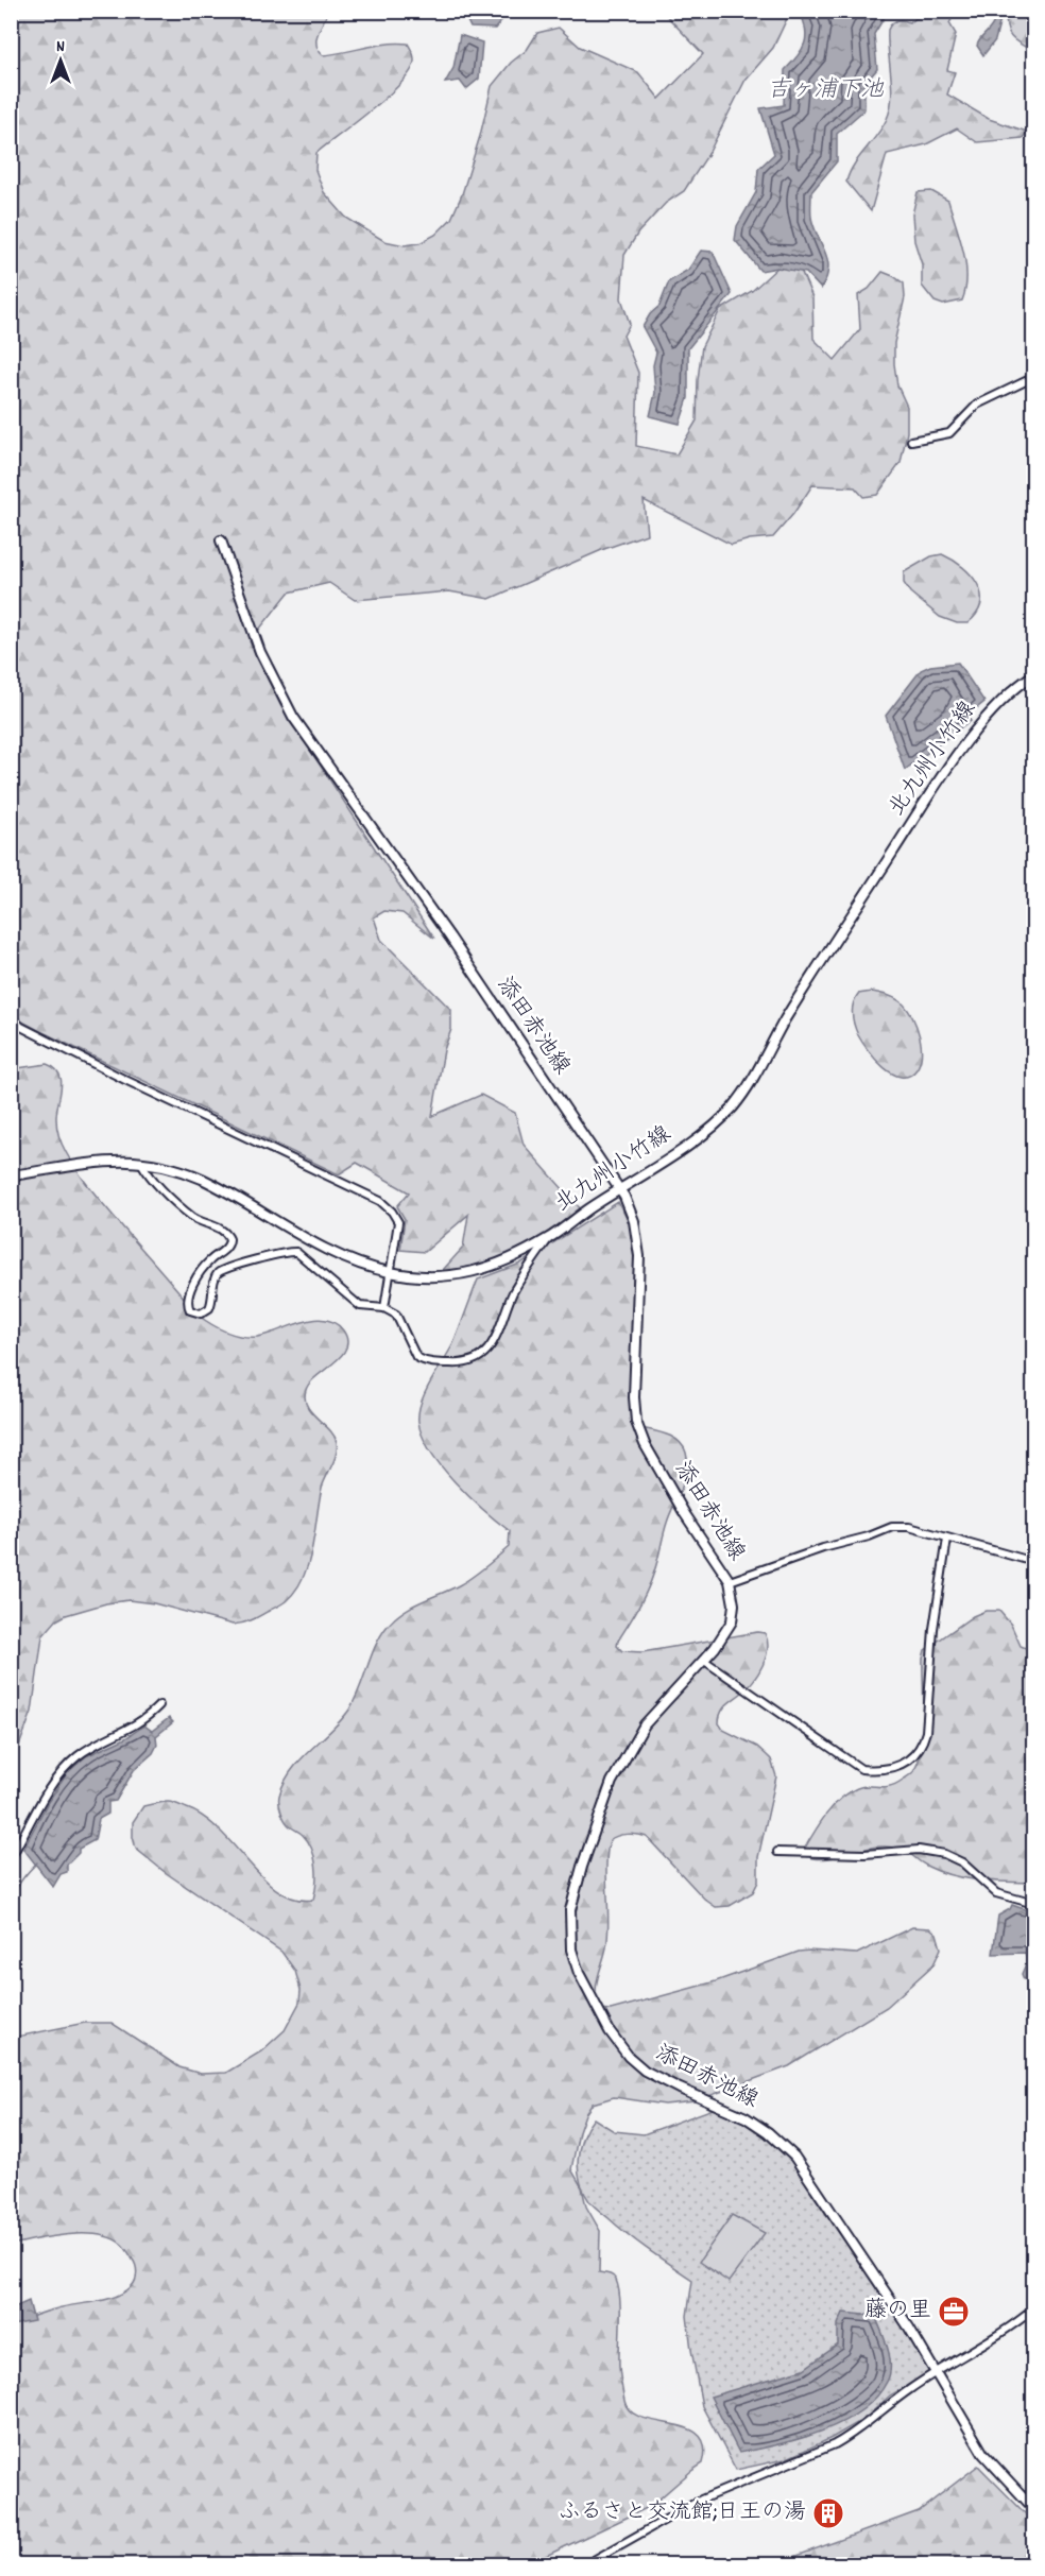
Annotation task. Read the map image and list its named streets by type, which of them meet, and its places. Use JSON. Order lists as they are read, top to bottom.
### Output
{
  "streets": {
    "main road": ["北九州小竹線", "添田赤池線"]
  },
  "crossings": [
    ["北九州小竹線", "添田赤池線"]
  ],
  "water": ["吉ヶ浦下池"],
  "places": {
    "office": ["藤の里"],
    "building": ["ふるさと交流館;日王の湯"]
  },
  "north": "top"
}
